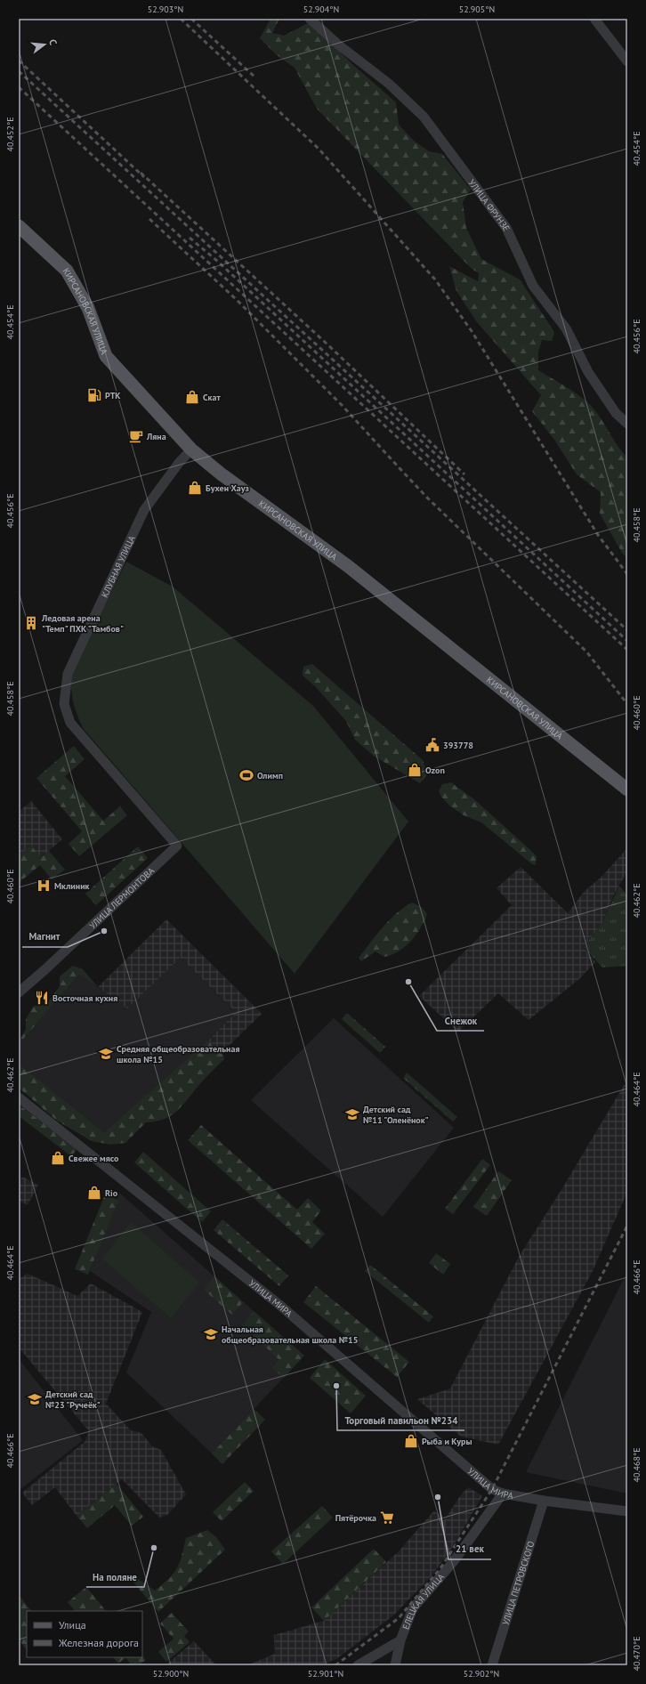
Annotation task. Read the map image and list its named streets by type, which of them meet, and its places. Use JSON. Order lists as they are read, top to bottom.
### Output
{
  "streets": {
    "main road": ["КИРСАНОВСКАЯ УЛИЦА"],
    "street": [
      "УЛИЦА ФРУНЗЕ",
      "КЛУБНАЯ УЛИЦА",
      "УЛИЦА ЛЕРМОНТОВА",
      "УЛИЦА МИРА",
      "УЛИЦА ПЕТРОВСКОГО",
      "ЕЛЕЦКАЯ УЛИЦА"
    ]
  },
  "crossings": [
    ["КИРСАНОВСКАЯ УЛИЦА", "КЛУБНАЯ УЛИЦА"],
    ["КЛУБНАЯ УЛИЦА", "УЛИЦА ЛЕРМОНТОВА"],
    ["УЛИЦА МИРА", "УЛИЦА ПЕТРОВСКОГО"],
    ["УЛИЦА МИРА", "ЕЛЕЦКАЯ УЛИЦА"]
  ],
  "places": {
    "fuel station": ["РТК"],
    "shop": [
      "Скат",
      "Бухен Хауз",
      "Ozon",
      "Свежее мясо",
      "Rio",
      "Рыба и Куры"
    ],
    "cafe": ["Ляна"],
    "building": ["Ледовая арена \"Темп\" ПХК \"Тамбов\""],
    "public building": ["393778"],
    "sports": ["Олимп"],
    "hospital": ["Мклиник"],
    "other": [
      "Магнит",
      "Снежок",
      "Торговый павильон №234",
      "21 век",
      "На поляне"
    ],
    "restaurant": ["Восточная кухня"],
    "school or university": [
      "Средняя общеобразовательная школа №15",
      "Детский сад №11 \"Оленёнок\"",
      "Начальная общеобразовательная школа №15",
      "Детский сад №23 \"Ручеёк\""
    ],
    "supermarket": ["Пятёрочка"]
  },
  "legend": ["Улица", "Железная дорога"],
  "north": "right",
  "coordinates": [
    "52.903°N",
    "52.904°N",
    "52.905°N",
    "40.452°E",
    "40.454°E",
    "40.456°E",
    "40.458°E",
    "40.460°E",
    "40.462°E",
    "40.464°E",
    "40.466°E",
    "40.468°E",
    "40.470°E",
    "52.900°N",
    "52.901°N",
    "52.902°N"
  ]
}
